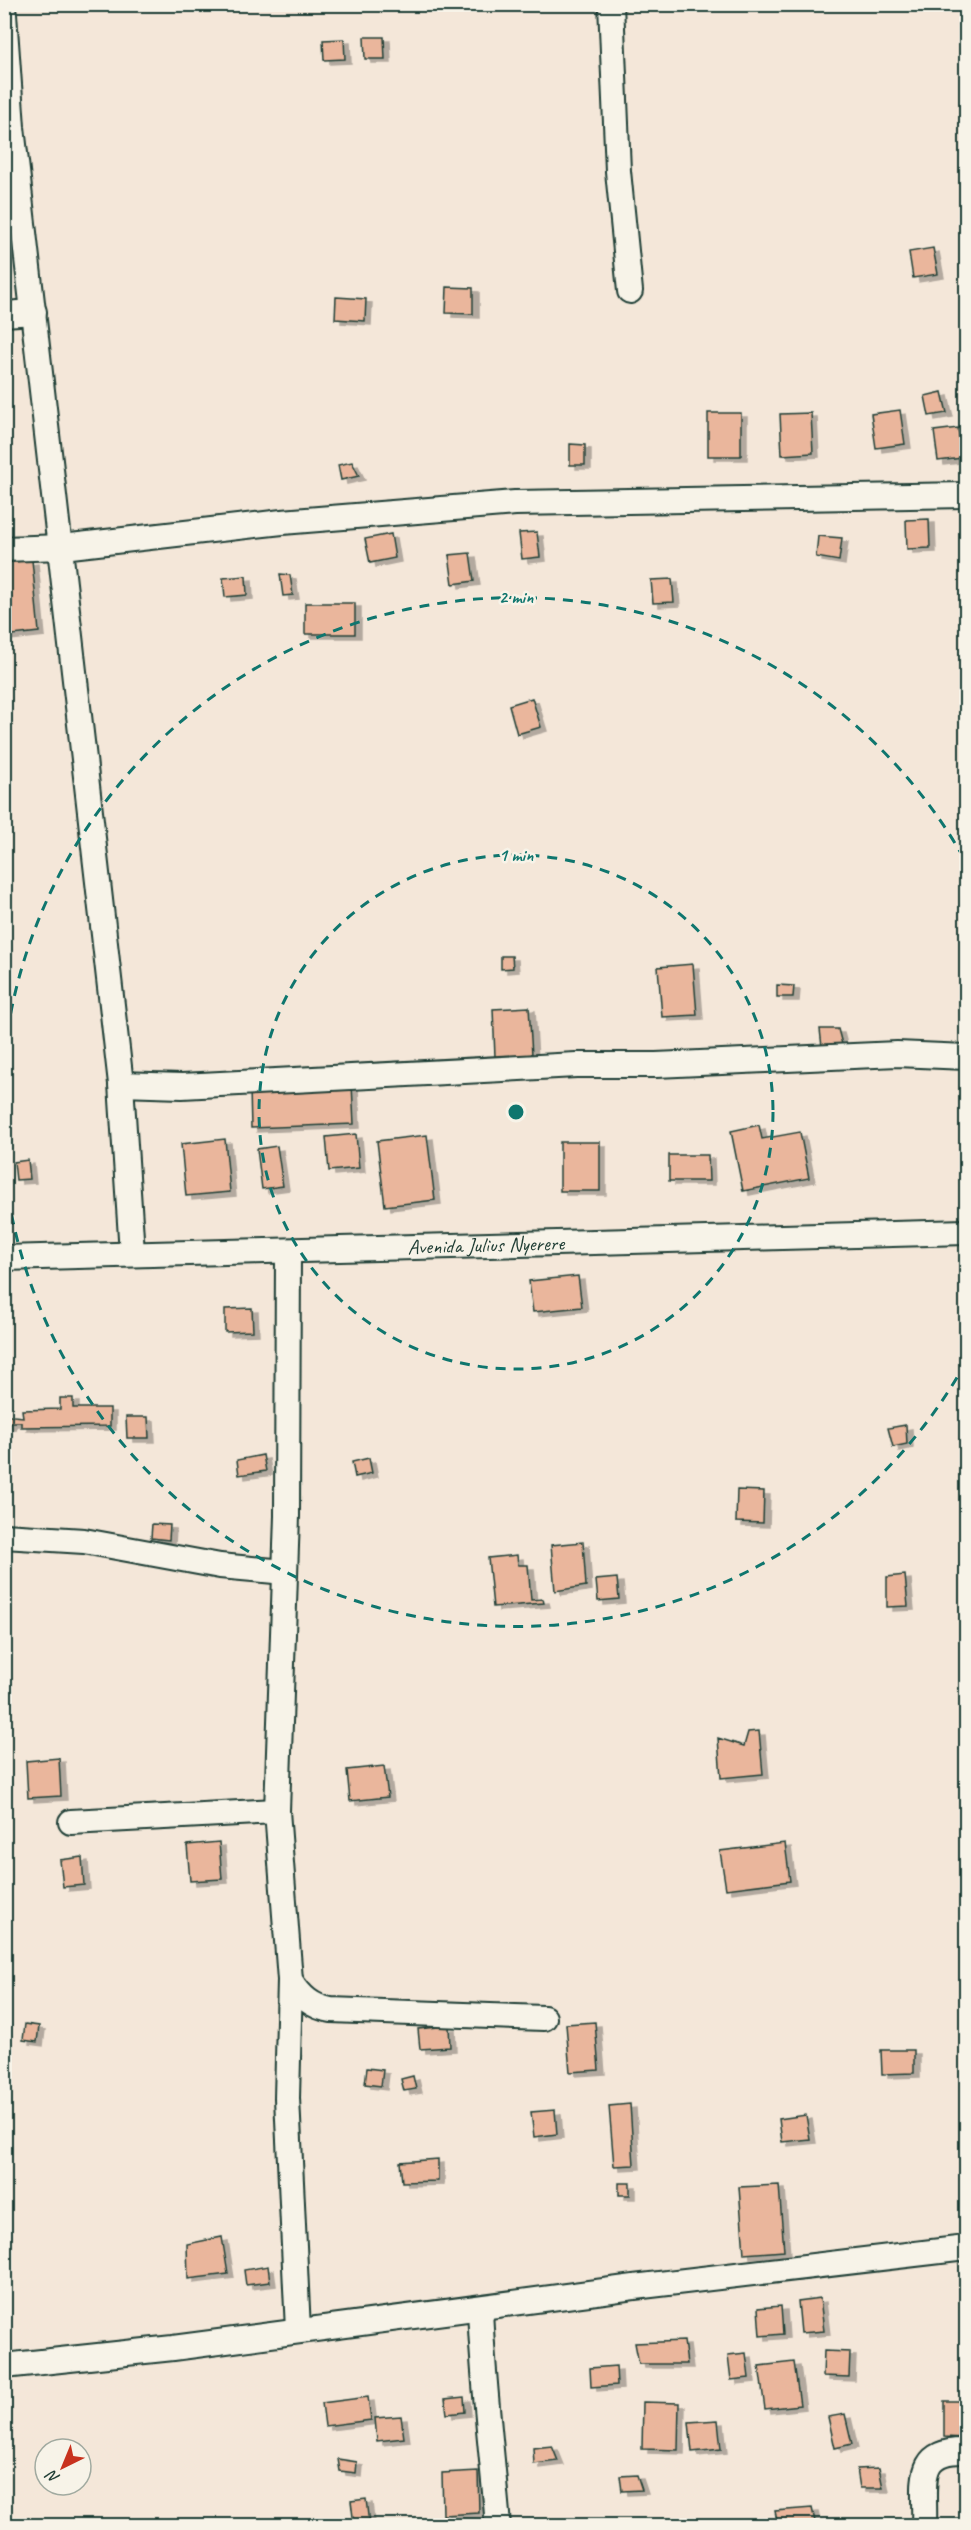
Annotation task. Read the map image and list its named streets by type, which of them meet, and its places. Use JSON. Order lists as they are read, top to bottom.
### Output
{
  "streets": {
    "street": ["Avenida Julius Nyerere"]
  },
  "north": "bottom left",
  "rings": ["2 min", "1 min"]
}
